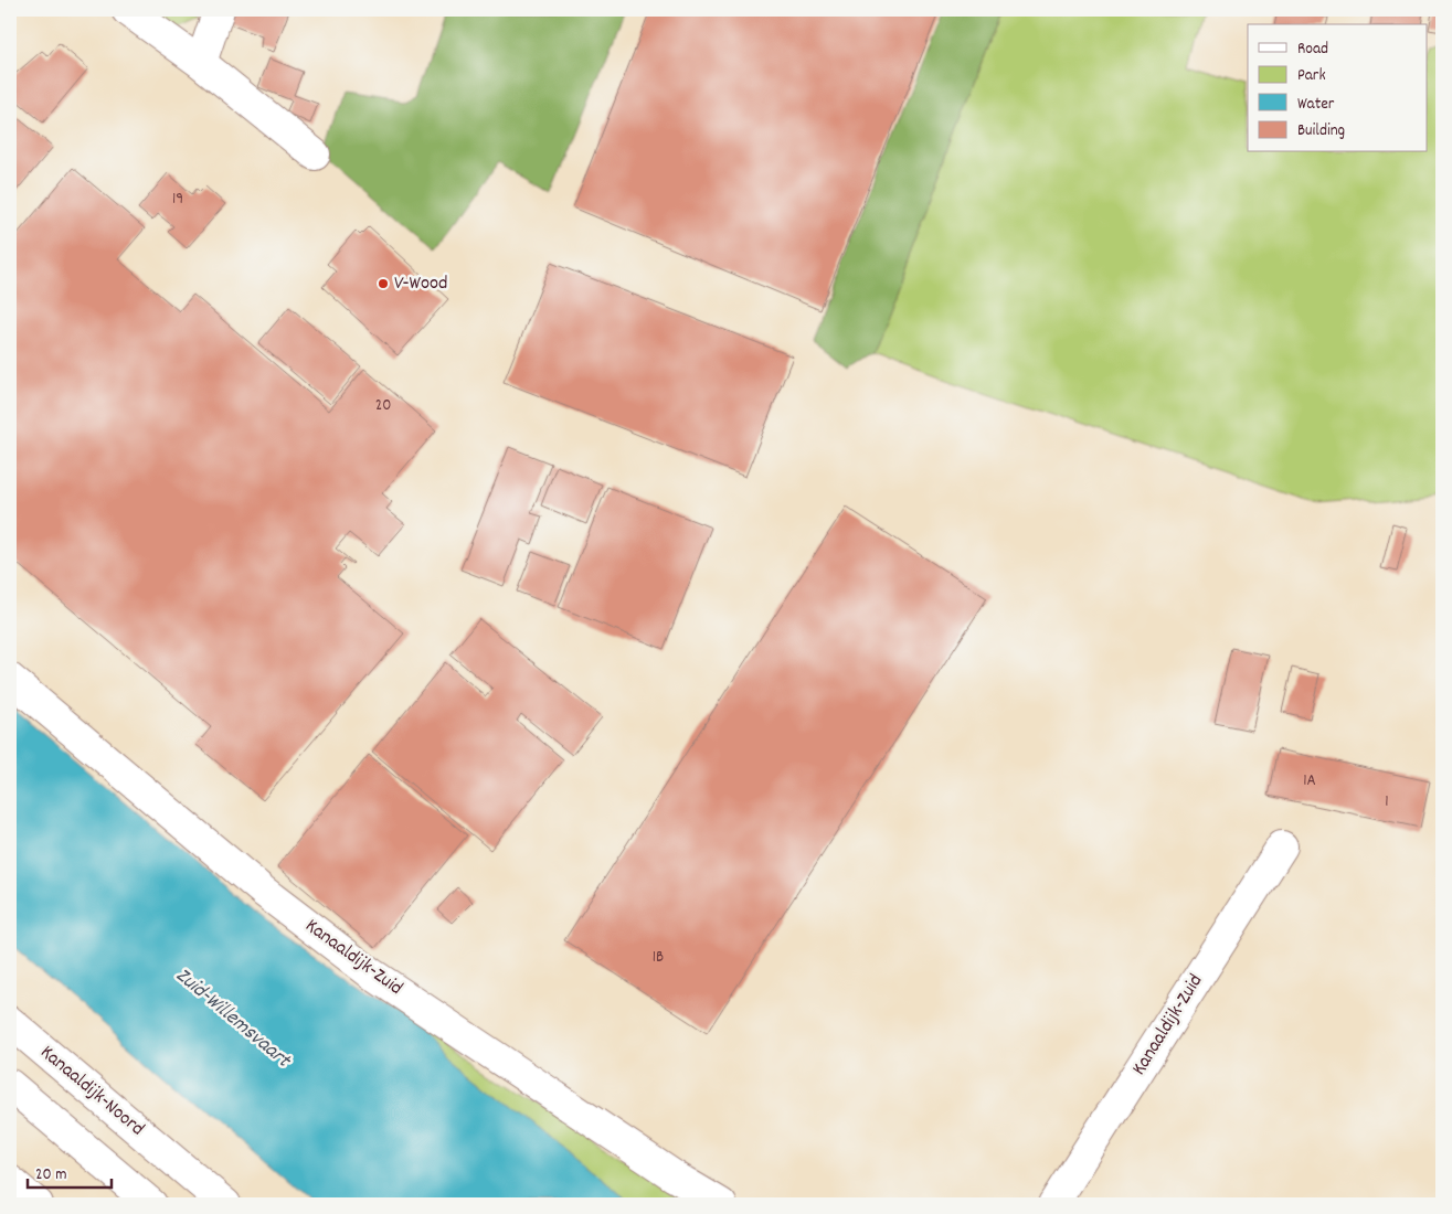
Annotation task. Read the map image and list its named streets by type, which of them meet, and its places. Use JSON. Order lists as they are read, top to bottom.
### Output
{
  "streets": {
    "main road": ["Kanaaldijk-Zuid", "Kanaaldijk-Noord"]
  },
  "water": ["Zuid-Willemsvaart"],
  "places": ["V-Wood"],
  "house_numbers": [
    "19",
    "20",
    "1A",
    "1",
    "1B"
  ],
  "legend": [
    "Road",
    "Park",
    "Water",
    "Building"
  ],
  "scale_bar": "20 m"
}
